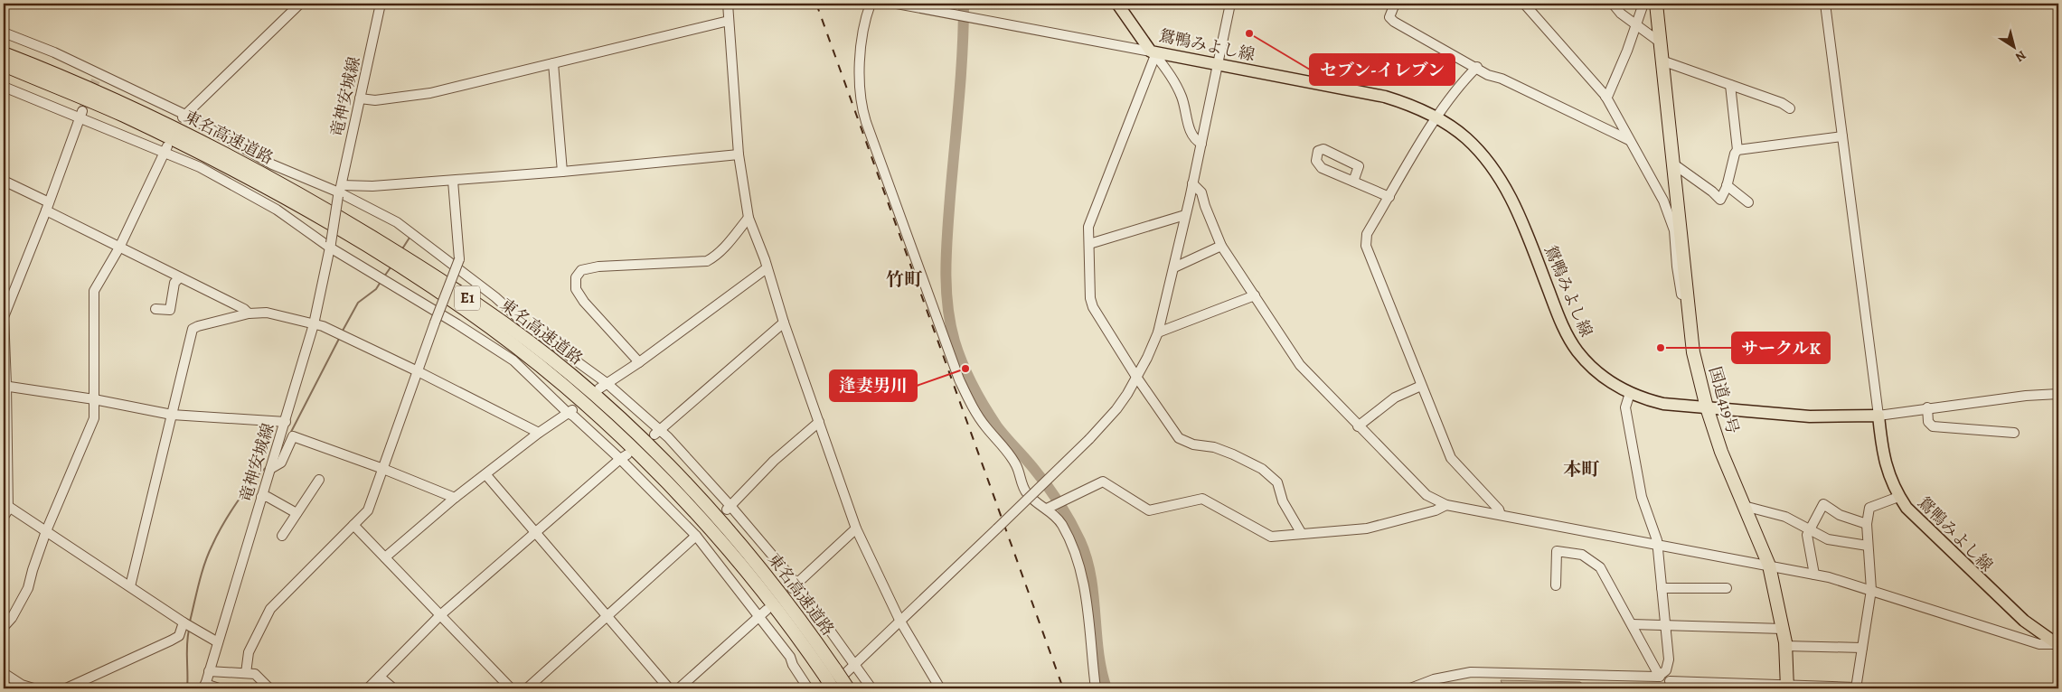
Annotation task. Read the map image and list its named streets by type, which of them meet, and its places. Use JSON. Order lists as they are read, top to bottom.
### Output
{
  "streets": {
    "highway": ["東名高速道路", "E1", "国道419号"],
    "main road": ["鴛鴨みよし線"],
    "street": ["竜神安城線"]
  },
  "crossings": [
    ["鴛鴨みよし線", "国道419号"]
  ],
  "districts": ["竹町", "本町"],
  "places": ["セブン-イレブン", "サークルK", "逢妻男川"],
  "north": "bottom right"
}
